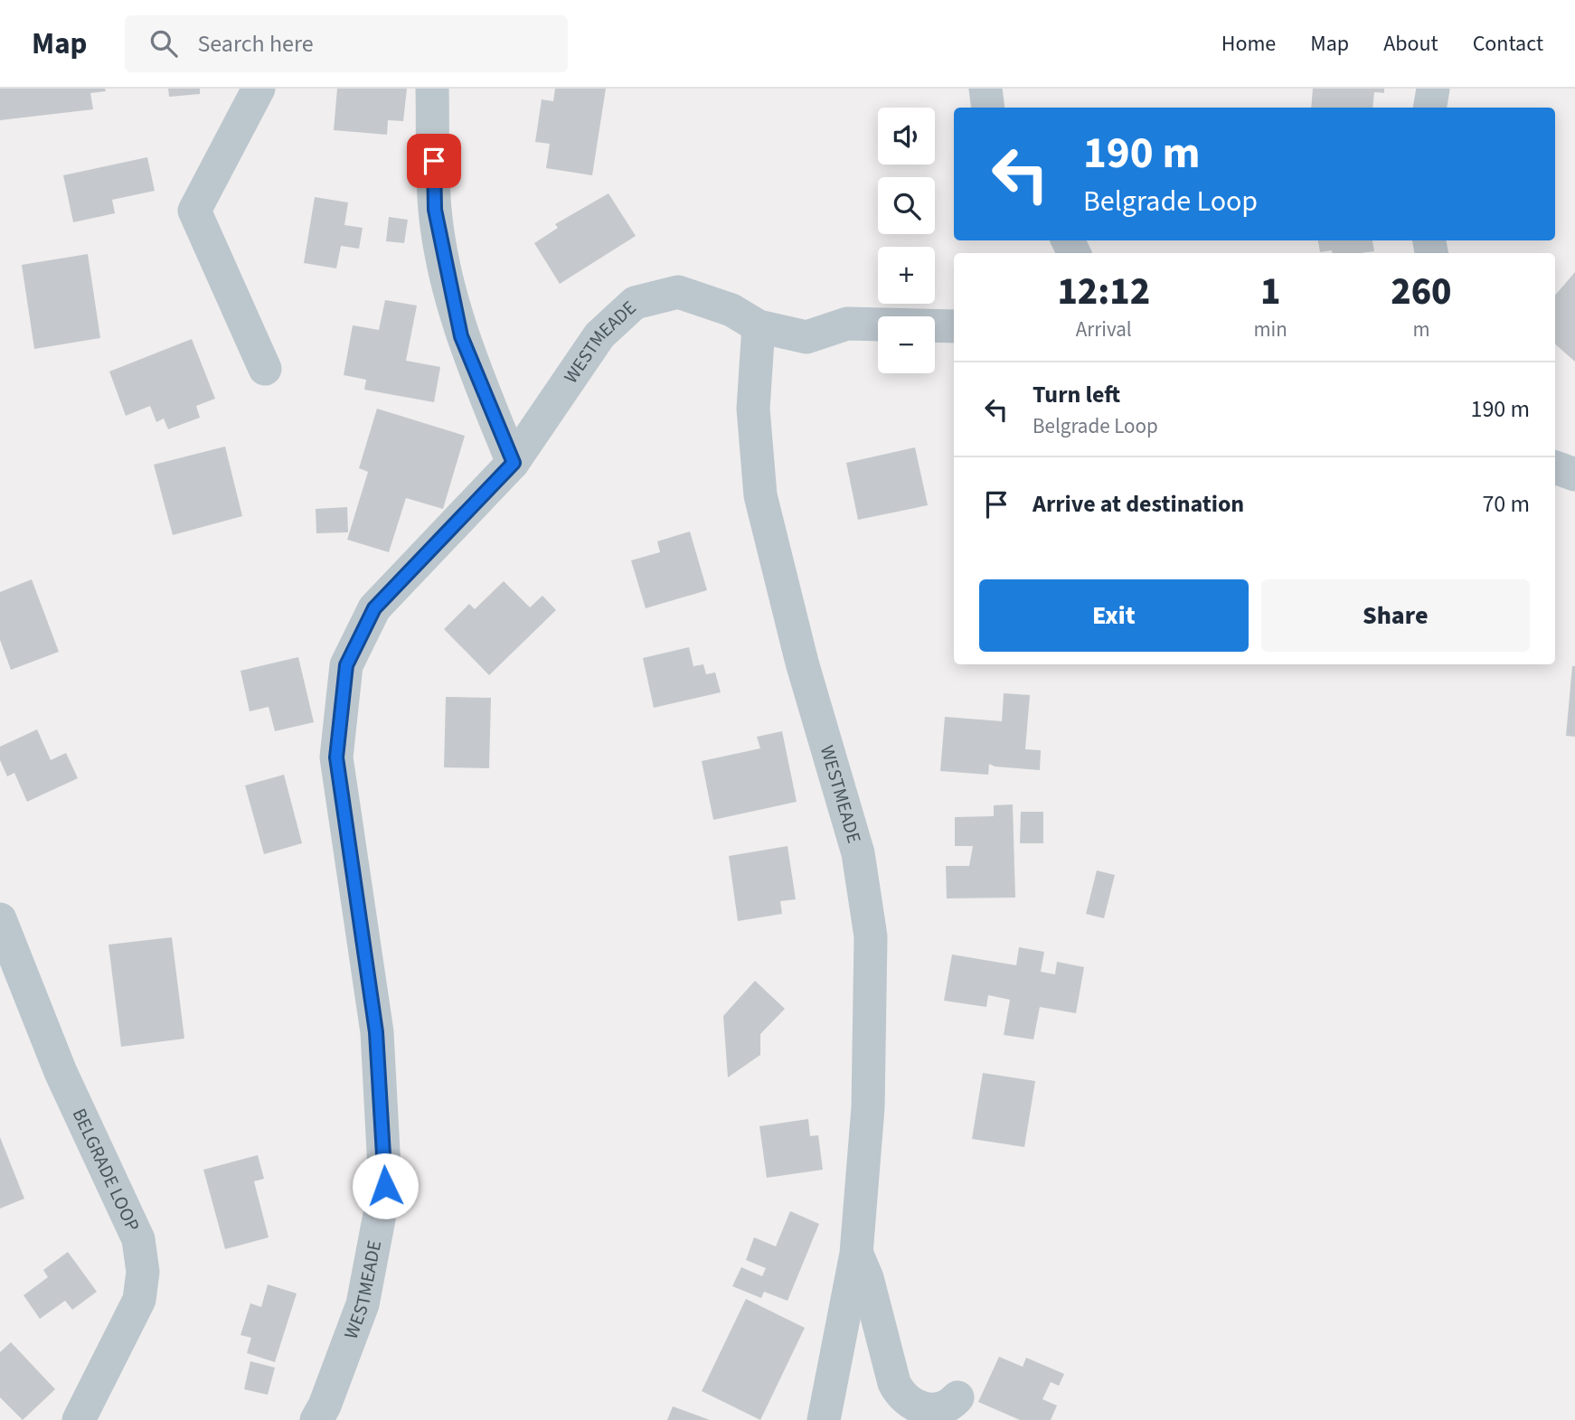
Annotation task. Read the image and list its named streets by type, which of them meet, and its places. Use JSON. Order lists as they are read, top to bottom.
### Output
{
  "streets": {
    "street": ["WESTMEADE", "BELGRADE LOOP"]
  },
  "page": {
    "header": "Map",
    "search": "Search here",
    "nav": [
      "Home",
      "Map",
      "About",
      "Contact"
    ],
    "map_buttons": ["+", "−"],
    "turn": ["190 m", "Belgrade Loop"],
    "eta": [
      "12:12",
      "Arrival",
      "1",
      "min",
      "260",
      "m"
    ],
    "list": [
      {
        "name": "Turn left",
        "note": "Belgrade Loop",
        "value": "190 m"
      },
      {
        "name": "Arrive at destination",
        "value": "70 m"
      }
    ],
    "buttons": ["Exit", "Share"]
  }
}
